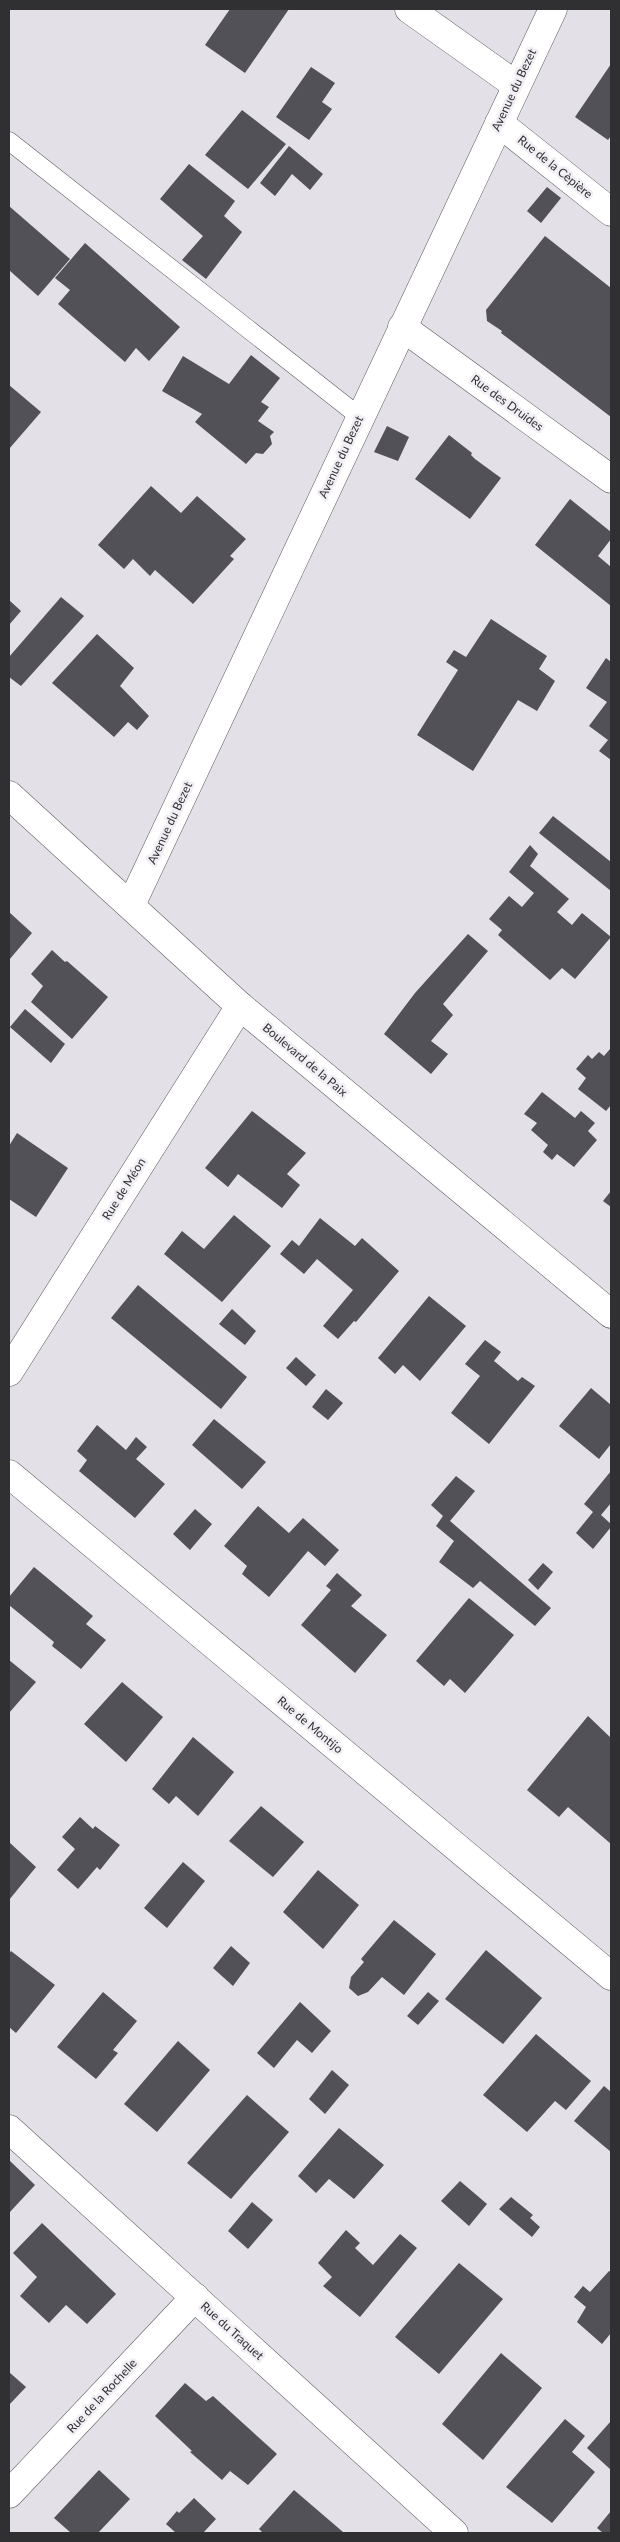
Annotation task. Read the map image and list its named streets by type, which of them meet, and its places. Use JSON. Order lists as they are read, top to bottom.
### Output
{
  "streets": {
    "street": [
      "Avenue du Bezet",
      "Rue de la Cèpière",
      "Rue des Druides",
      "Boulevard de la Paix",
      "Rue de Méon",
      "Rue de Montijo",
      "Rue du Traquet",
      "Rue de la Rochelle"
    ]
  },
  "crossings": [
    ["Avenue du Bezet", "Rue de la Cèpière"],
    ["Avenue du Bezet", "Rue des Druides"],
    ["Avenue du Bezet", "Boulevard de la Paix"],
    ["Boulevard de la Paix", "Rue de Méon"],
    ["Rue du Traquet", "Rue de la Rochelle"]
  ]
}
